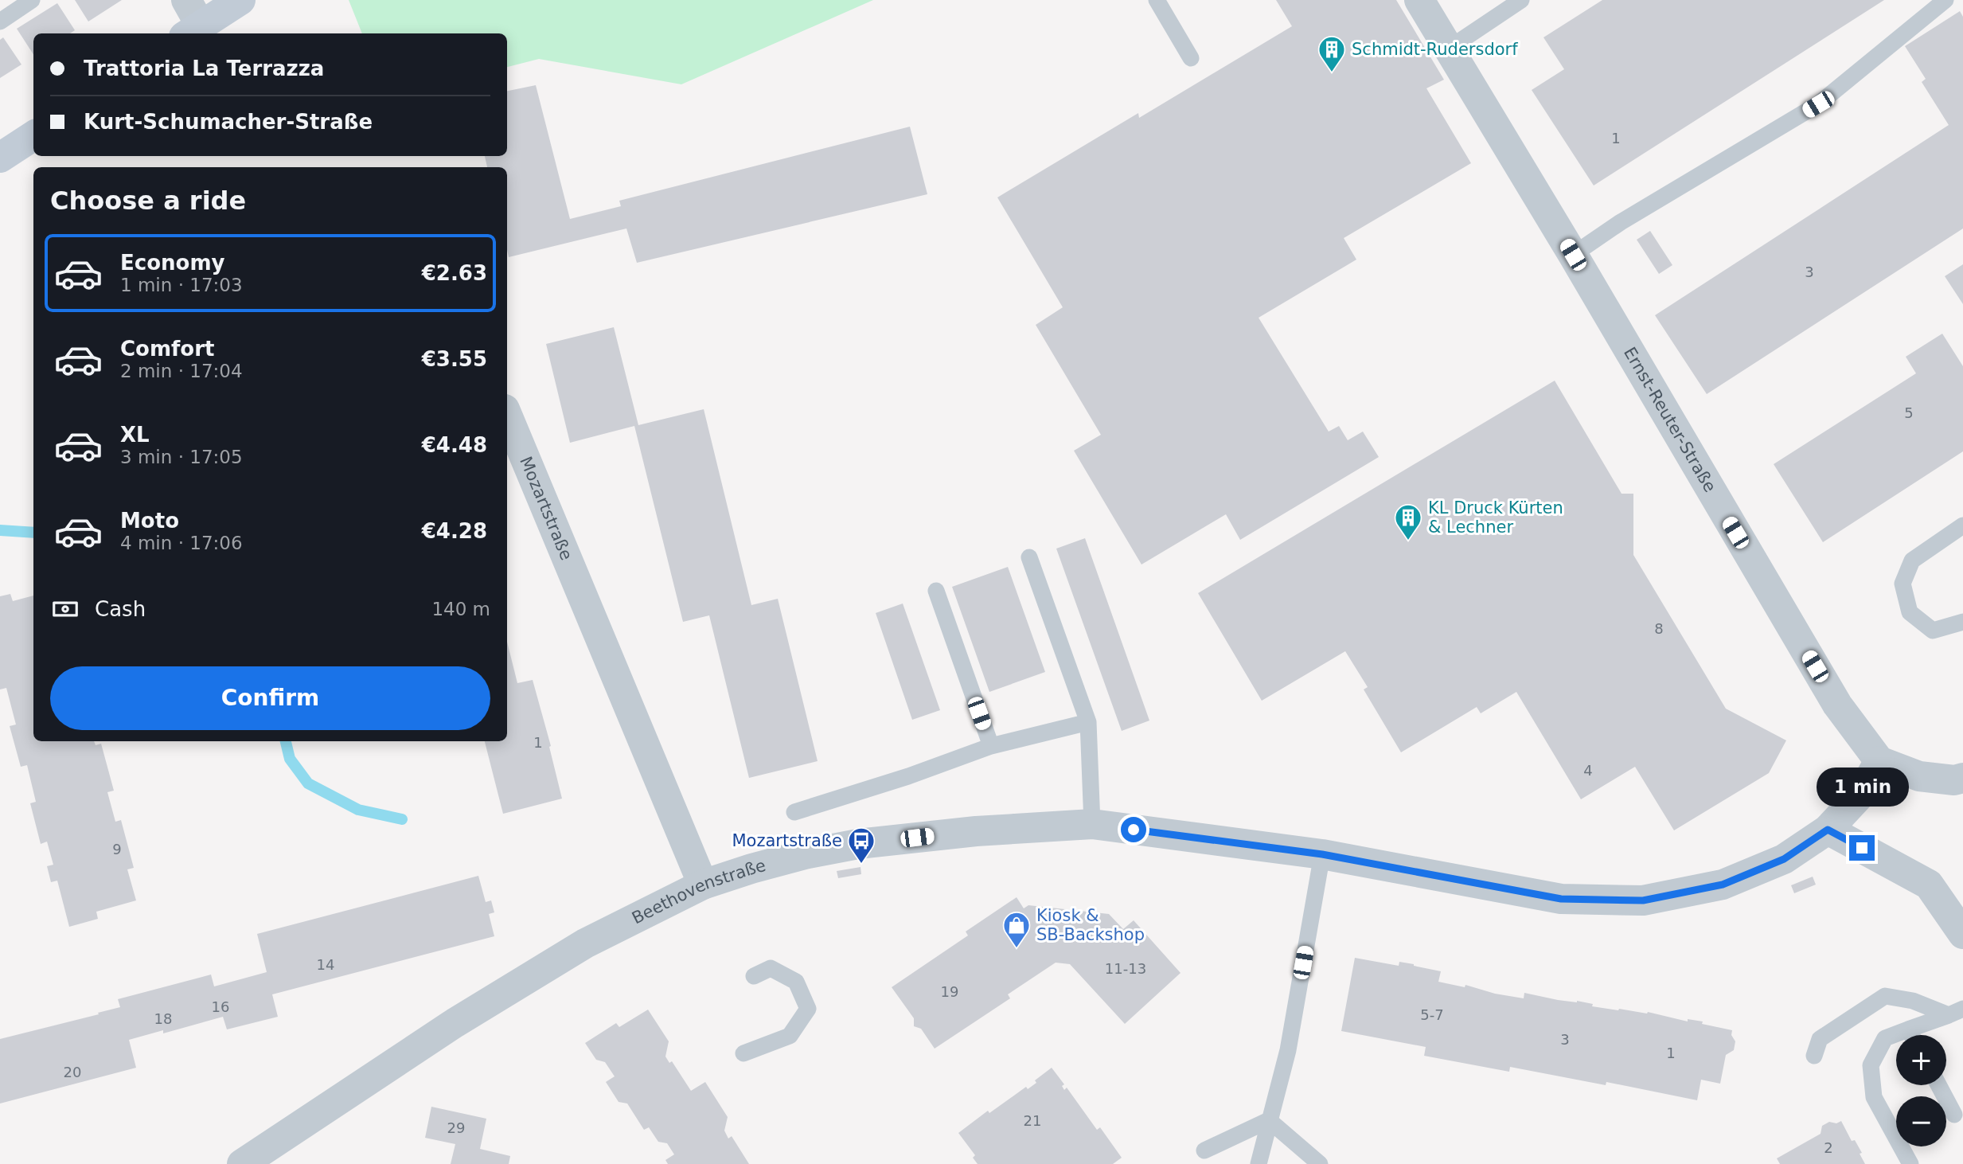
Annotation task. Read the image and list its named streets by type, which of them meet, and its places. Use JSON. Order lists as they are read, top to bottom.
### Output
{
  "streets": {
    "street": ["Ernst-Reuter-Straße", "Mozartstraße", "Beethovenstraße"]
  },
  "crossings": [
    ["Ernst-Reuter-Straße", "Beethovenstraße"],
    ["Mozartstraße", "Beethovenstraße"]
  ],
  "places": {
    "building": ["Schmidt-Rudersdorf", "KL Druck Kürten & Lechner"],
    "bus stop": ["Mozartstraße"],
    "shop": ["Kiosk & SB-Backshop"]
  },
  "house_numbers": [
    "1",
    "3",
    "5",
    "8",
    "1",
    "4",
    "9",
    "14",
    "11-13",
    "19",
    "16",
    "5-7",
    "18",
    "3",
    "1",
    "20",
    "21",
    "29",
    "2"
  ],
  "page": {
    "banner": ["Trattoria La Terrazza", "Kurt-Schumacher-Straße"],
    "heading": "Choose a ride",
    "list": [
      {
        "name": "Economy",
        "note": "1 min · 17:03",
        "value": "€2.63"
      },
      {
        "name": "Comfort",
        "note": "2 min · 17:04",
        "value": "€3.55"
      },
      {
        "name": "XL",
        "note": "3 min · 17:05",
        "value": "€4.48"
      },
      {
        "name": "Moto",
        "note": "4 min · 17:06",
        "value": "€4.28"
      }
    ],
    "pay": ["Cash", "140 m"],
    "buttons": "Confirm",
    "bubble": "1 min",
    "map_buttons": ["+", "−"]
  }
}
